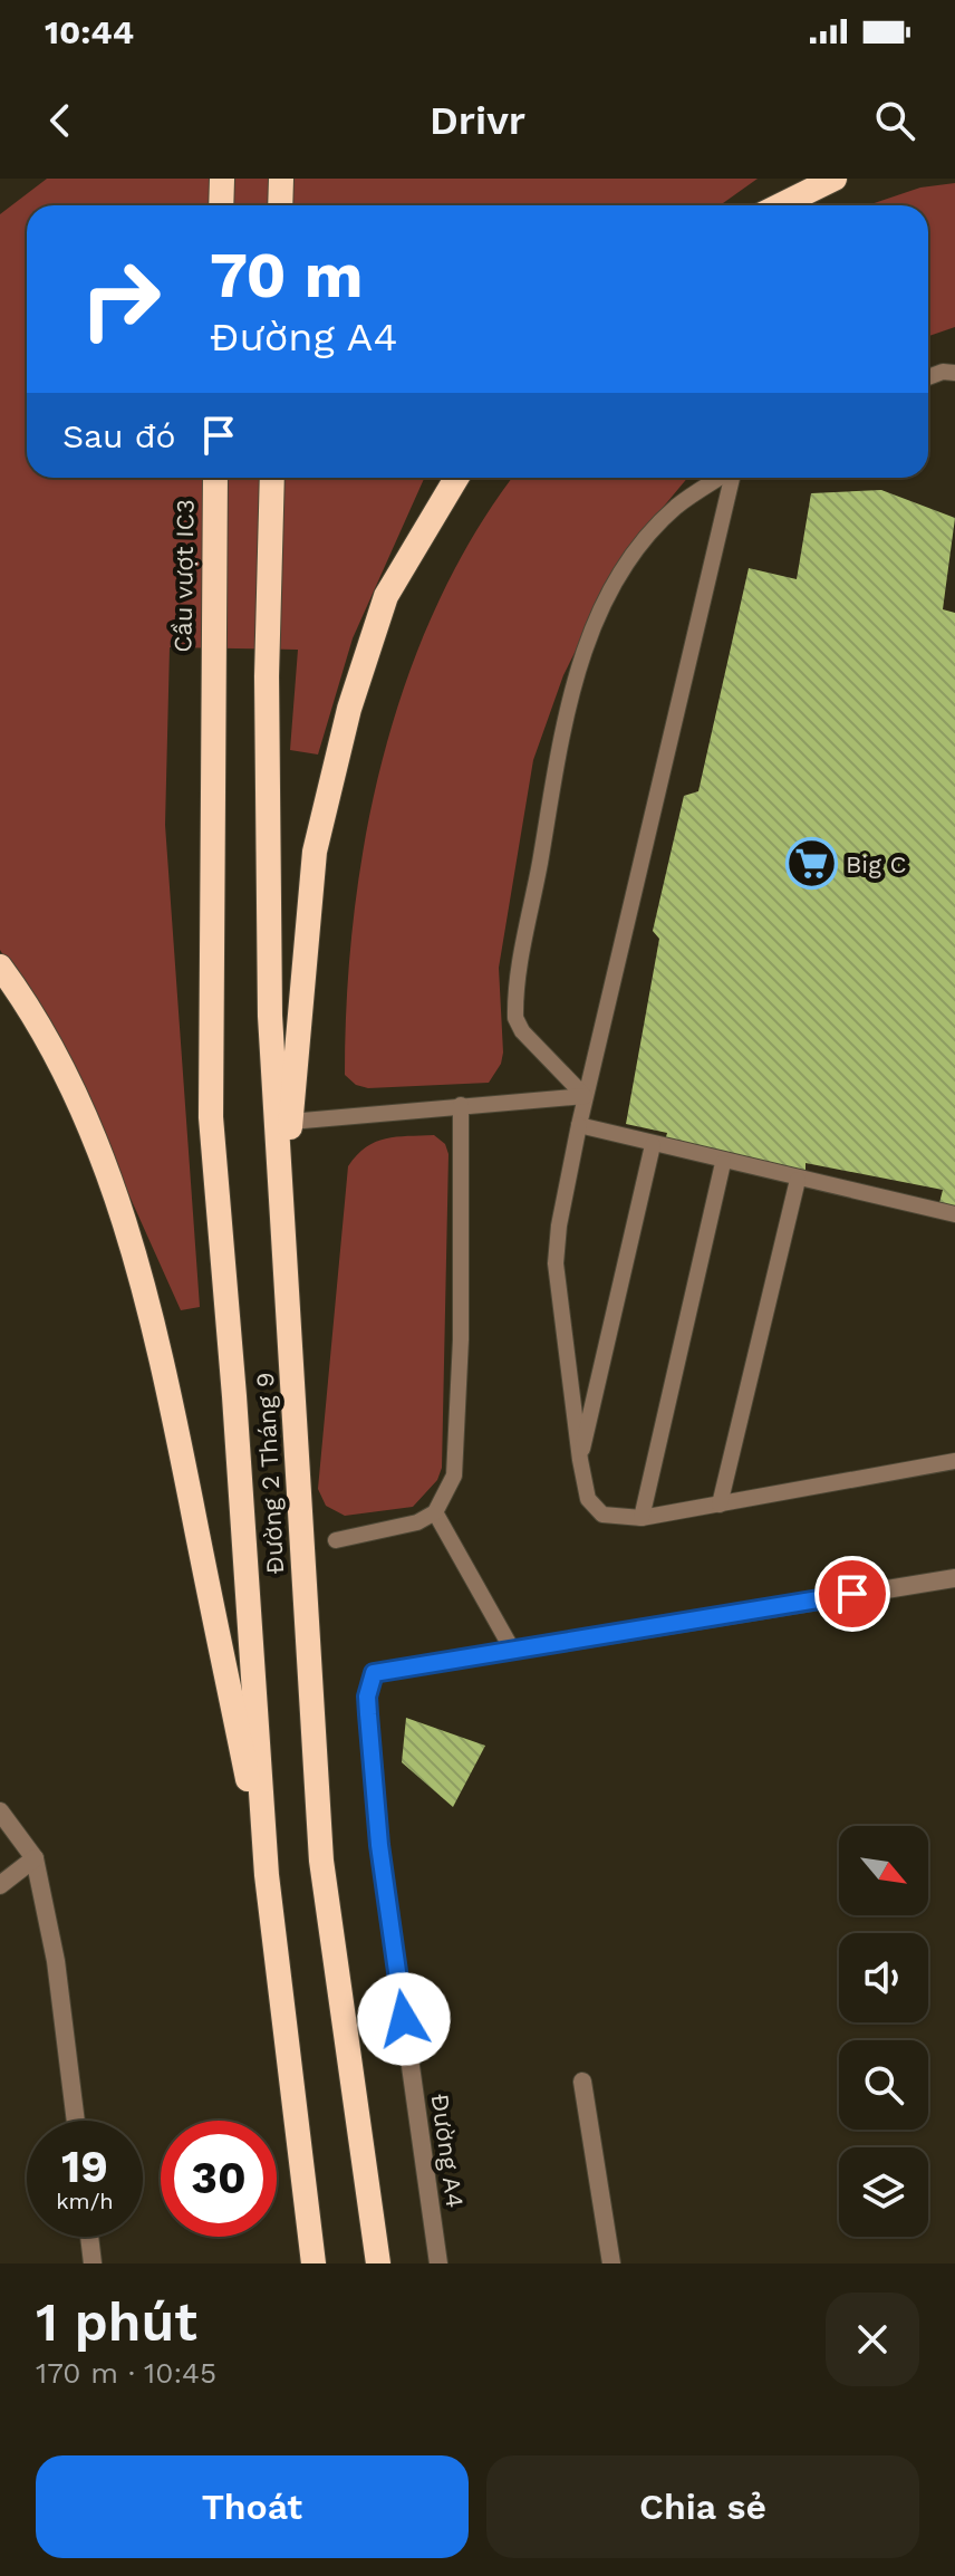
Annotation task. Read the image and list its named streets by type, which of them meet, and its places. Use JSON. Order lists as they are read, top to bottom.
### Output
{
  "streets": {
    "highway": ["Cầu vượt IC3", "Đường 2 Tháng 9"],
    "street": ["Đường A4"]
  },
  "crossings": [
    ["Cầu vượt IC3", "Đường 2 Tháng 9"]
  ],
  "places": {
    "supermarket": ["Big C"]
  },
  "north": "bottom right",
  "page": {
    "status": "10:44",
    "header": "Drivr",
    "turn": ["70 m", "Đường A4"],
    "then": "Sau đó",
    "speed": "19 km/h",
    "limit": "30",
    "heading": ["1 phút", "170 m · 10:45"],
    "buttons": ["Thoát", "Chia sẻ"]
  }
}
